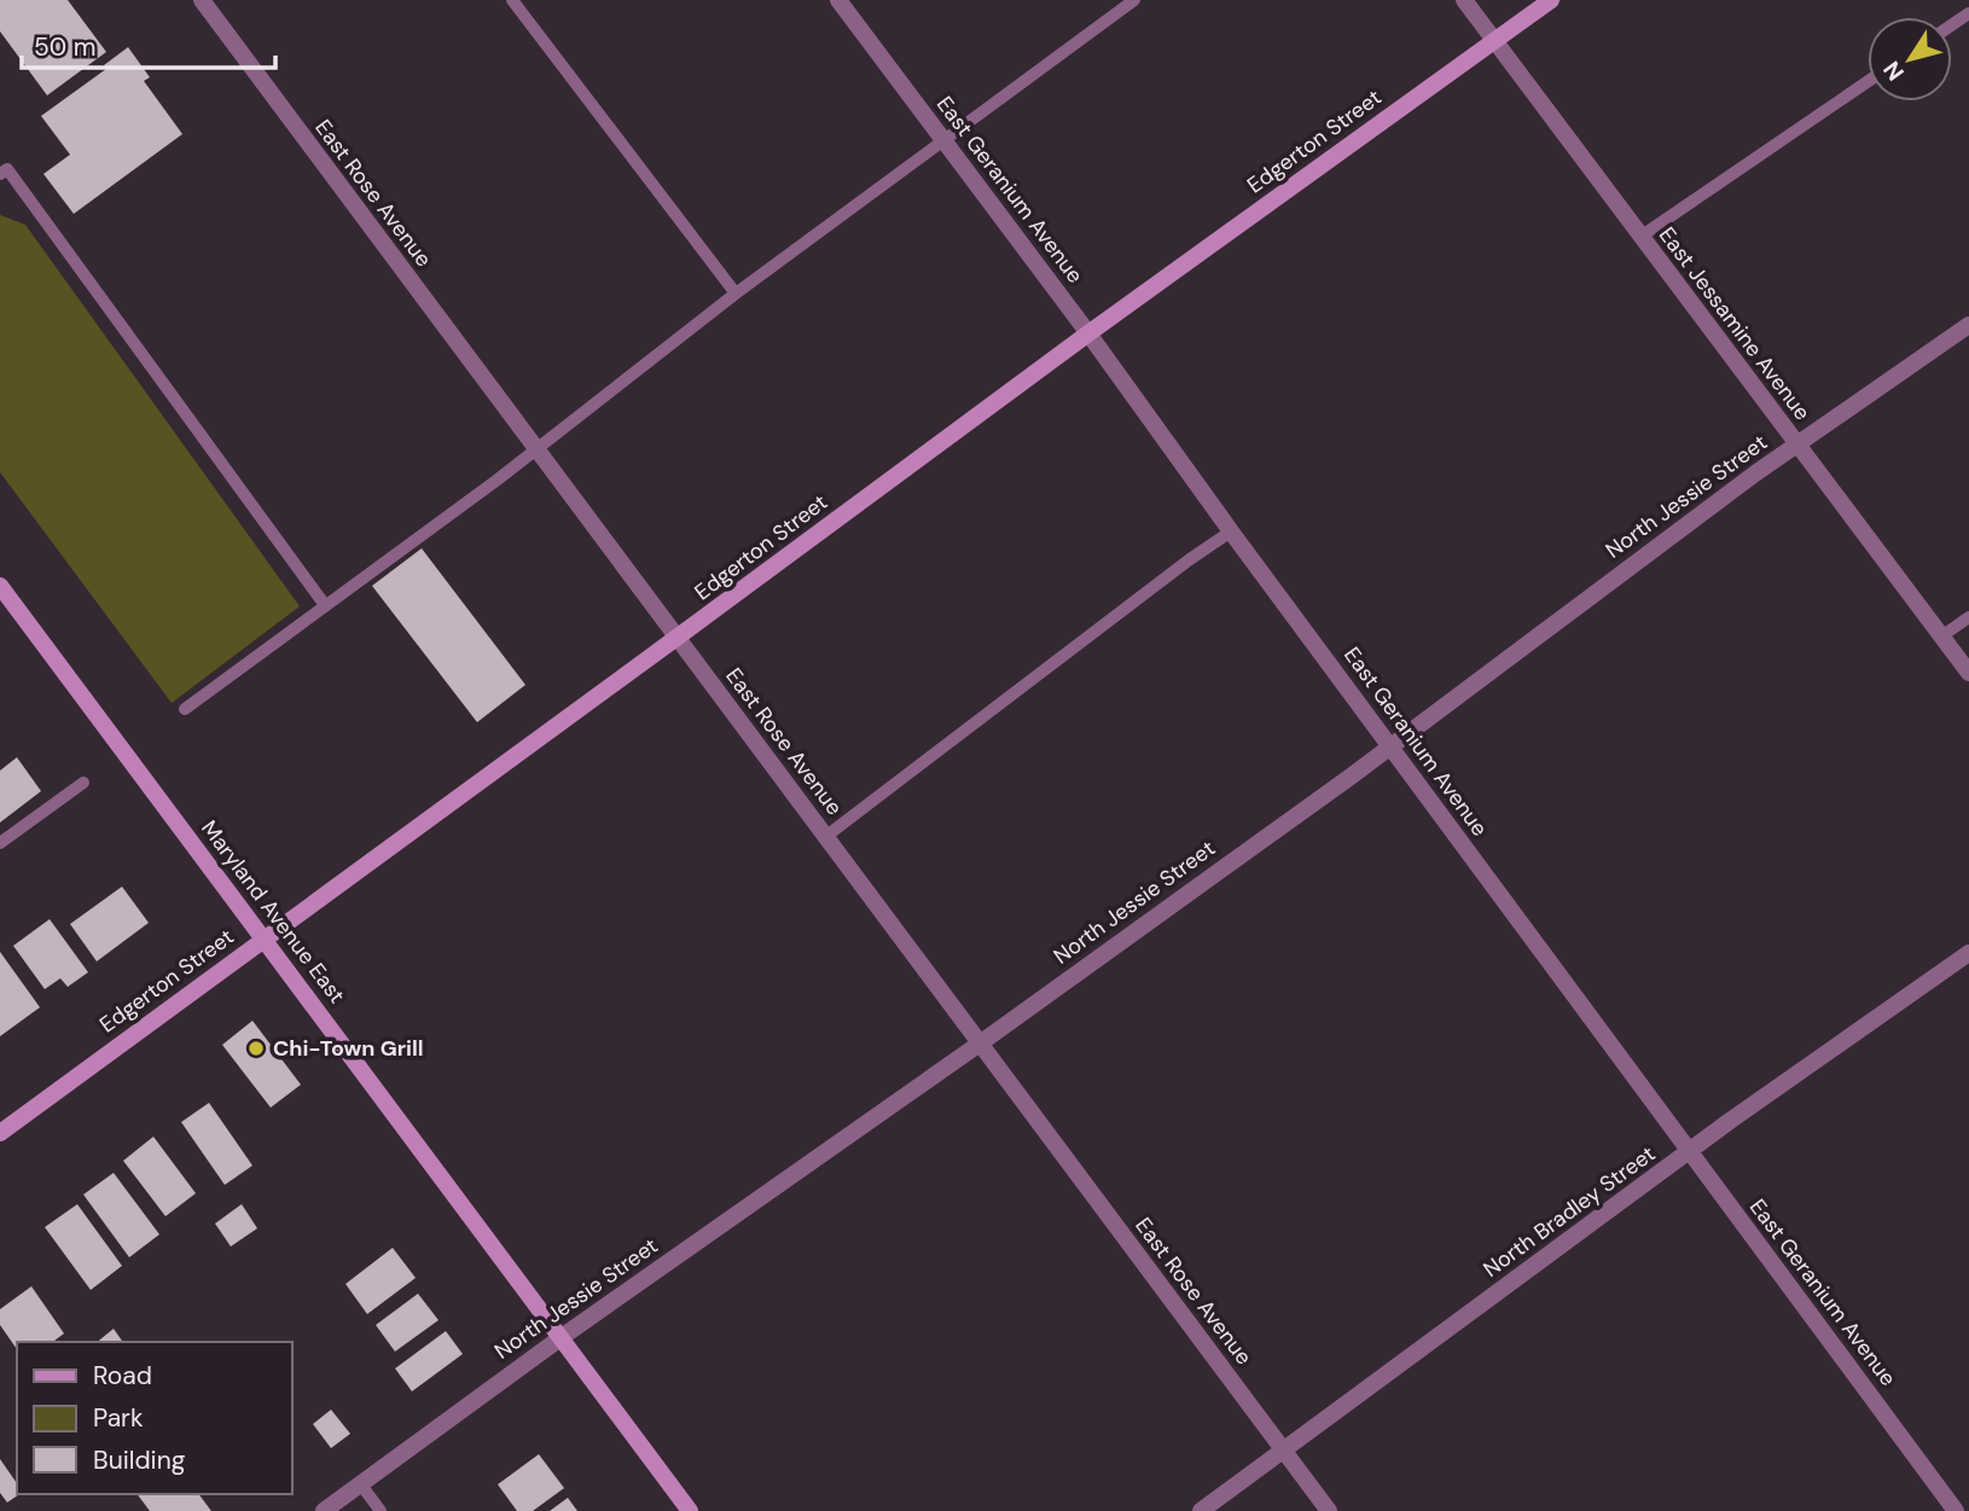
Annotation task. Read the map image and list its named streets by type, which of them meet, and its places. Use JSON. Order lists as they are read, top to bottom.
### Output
{
  "streets": {
    "street": [
      "Edgerton Street",
      "East Geranium Avenue",
      "East Rose Avenue",
      "East Jessamine Avenue",
      "North Jessie Street",
      "Maryland Avenue East",
      "North Bradley Street"
    ]
  },
  "crossings": [
    ["Edgerton Street", "East Geranium Avenue"],
    ["Edgerton Street", "East Rose Avenue"],
    ["Edgerton Street", "East Jessamine Avenue"],
    ["Edgerton Street", "Maryland Avenue East"],
    ["East Geranium Avenue", "North Jessie Street"],
    ["East Geranium Avenue", "North Bradley Street"],
    ["East Rose Avenue", "North Jessie Street"],
    ["East Rose Avenue", "North Bradley Street"],
    ["East Jessamine Avenue", "North Jessie Street"],
    ["North Jessie Street", "Maryland Avenue East"]
  ],
  "places": ["Chi-Town Grill"],
  "legend": ["Road", "Park", "Building"],
  "scale_bar": "50 m",
  "north": "bottom left"
}
